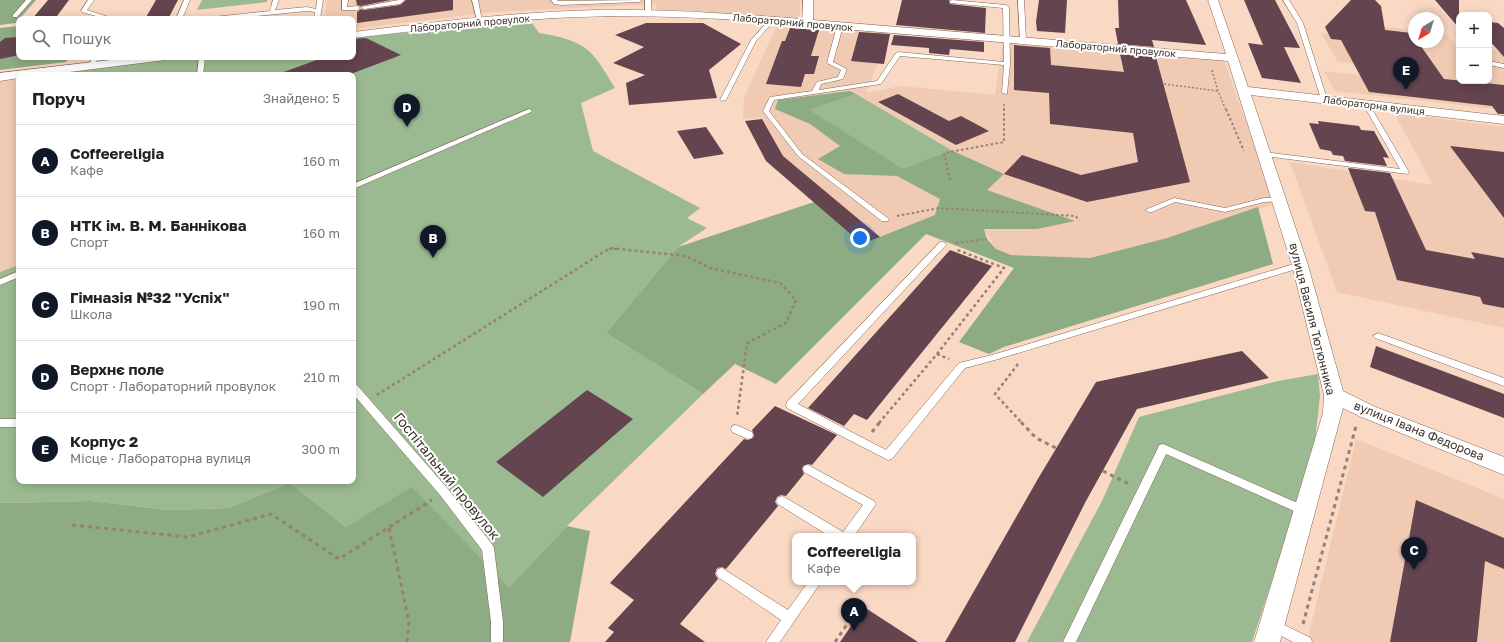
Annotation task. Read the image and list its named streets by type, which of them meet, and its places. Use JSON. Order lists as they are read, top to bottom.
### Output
{
  "streets": {
    "street": [
      "Лабораторний провулок",
      "Лабораторна вулиця",
      "вулиця Василя Тютюнника",
      "вулиця Івана Федорова"
    ],
    "lane": ["Госпітальний провулок"]
  },
  "crossings": [
    ["Лабораторний провулок", "вулиця Василя Тютюнника"],
    ["Лабораторна вулиця", "вулиця Василя Тютюнника"],
    ["вулиця Василя Тютюнника", "вулиця Івана Федорова"]
  ],
  "north": "bottom left",
  "page": {
    "map_buttons": ["+", "−"],
    "search": "Пошук",
    "pins": [
      "E",
      "D",
      "B",
      "C",
      "A"
    ],
    "heading": ["Поруч", "Знайдено: 5"],
    "list": [
      {
        "mark": "A",
        "name": "Coffeereligia",
        "note": "Кафе",
        "value": "160 m"
      },
      {
        "mark": "B",
        "name": "НТК ім. В. М. Баннікова",
        "note": "Спорт",
        "value": "160 m"
      },
      {
        "mark": "C",
        "name": "Гімназія №32 \"Успіх\"",
        "note": "Школа",
        "value": "190 m"
      },
      {
        "mark": "D",
        "name": "Верхнє поле",
        "note": "Спорт · Лабораторний провулок",
        "value": "210 m"
      },
      {
        "mark": "E",
        "name": "Корпус 2",
        "note": "Місце · Лабораторна вулиця",
        "value": "300 m"
      }
    ],
    "popup": ["Coffeereligia", "Кафе"]
  }
}
